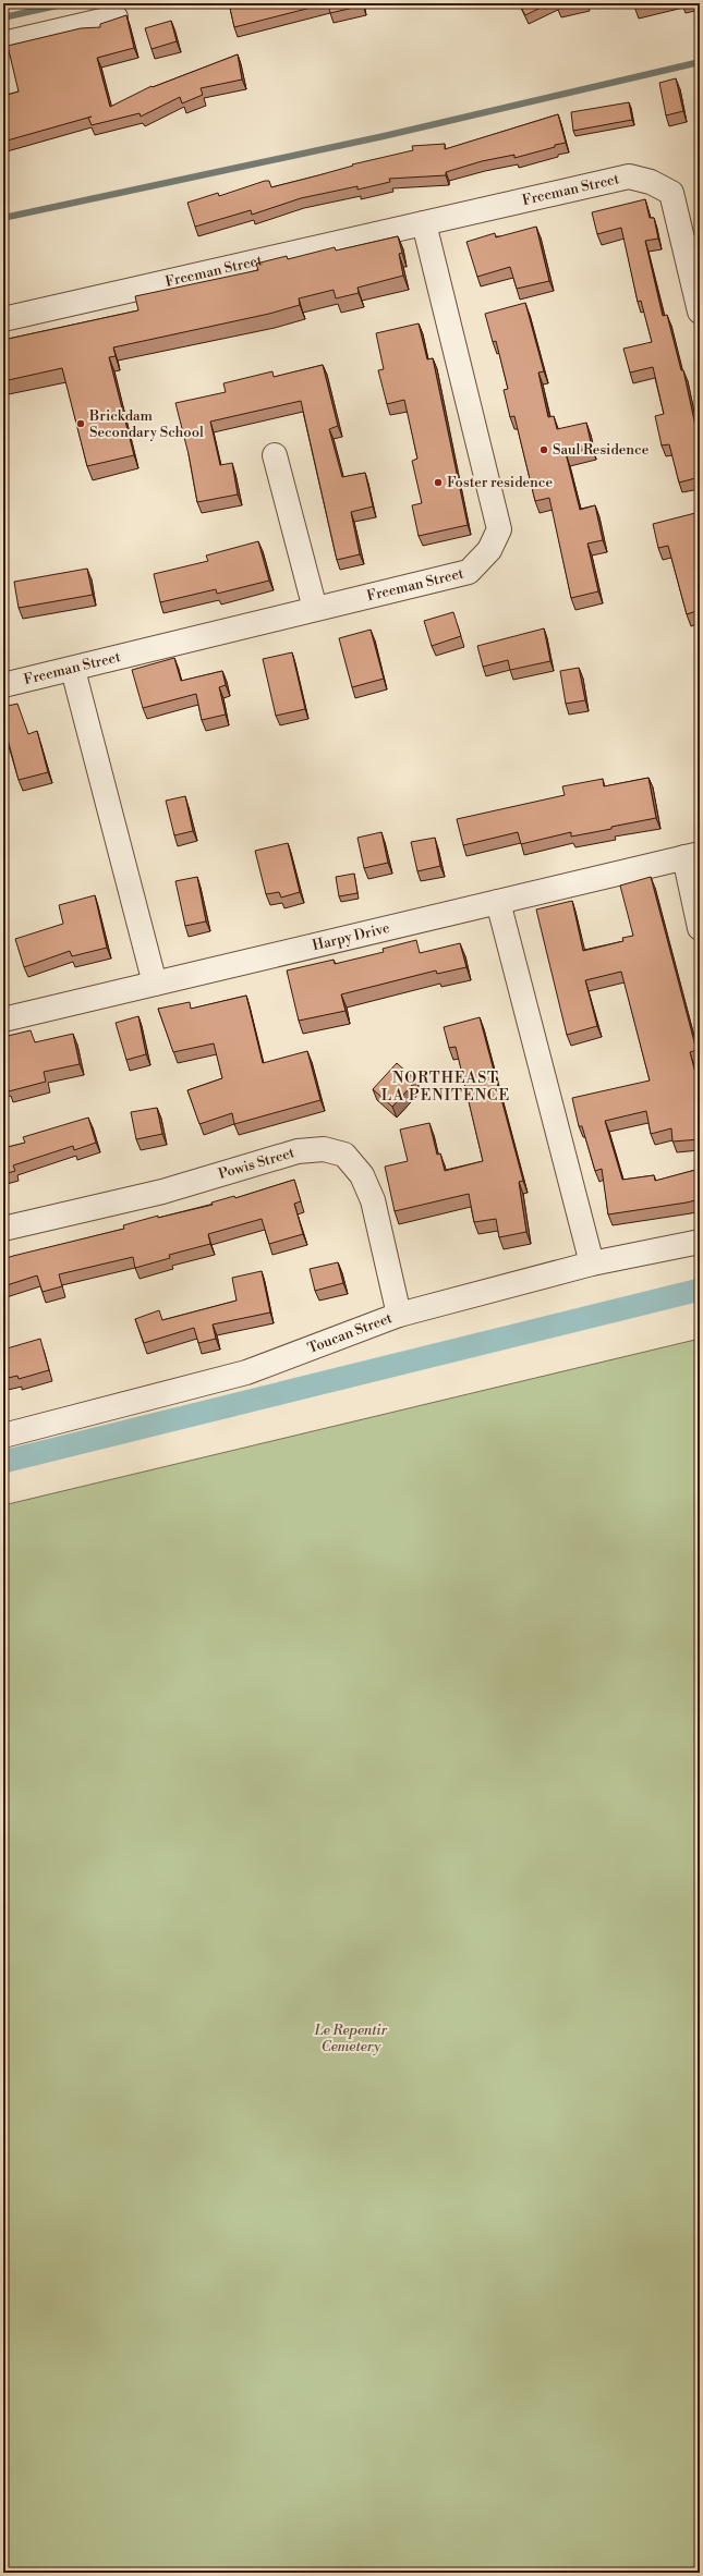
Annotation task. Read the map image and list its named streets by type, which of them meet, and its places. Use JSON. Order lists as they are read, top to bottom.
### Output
{
  "streets": {
    "street": [
      "Freeman Street",
      "Harpy Drive",
      "Powis Street",
      "Toucan Street"
    ]
  },
  "crossings": [
    ["Powis Street", "Toucan Street"]
  ],
  "districts": ["NORTHEAST LA PENITENCE"],
  "parks": ["Le Repentir Cemetery"],
  "places": ["Brickdam Secondary School", "Saul Residence", "Foster residence"]
}
